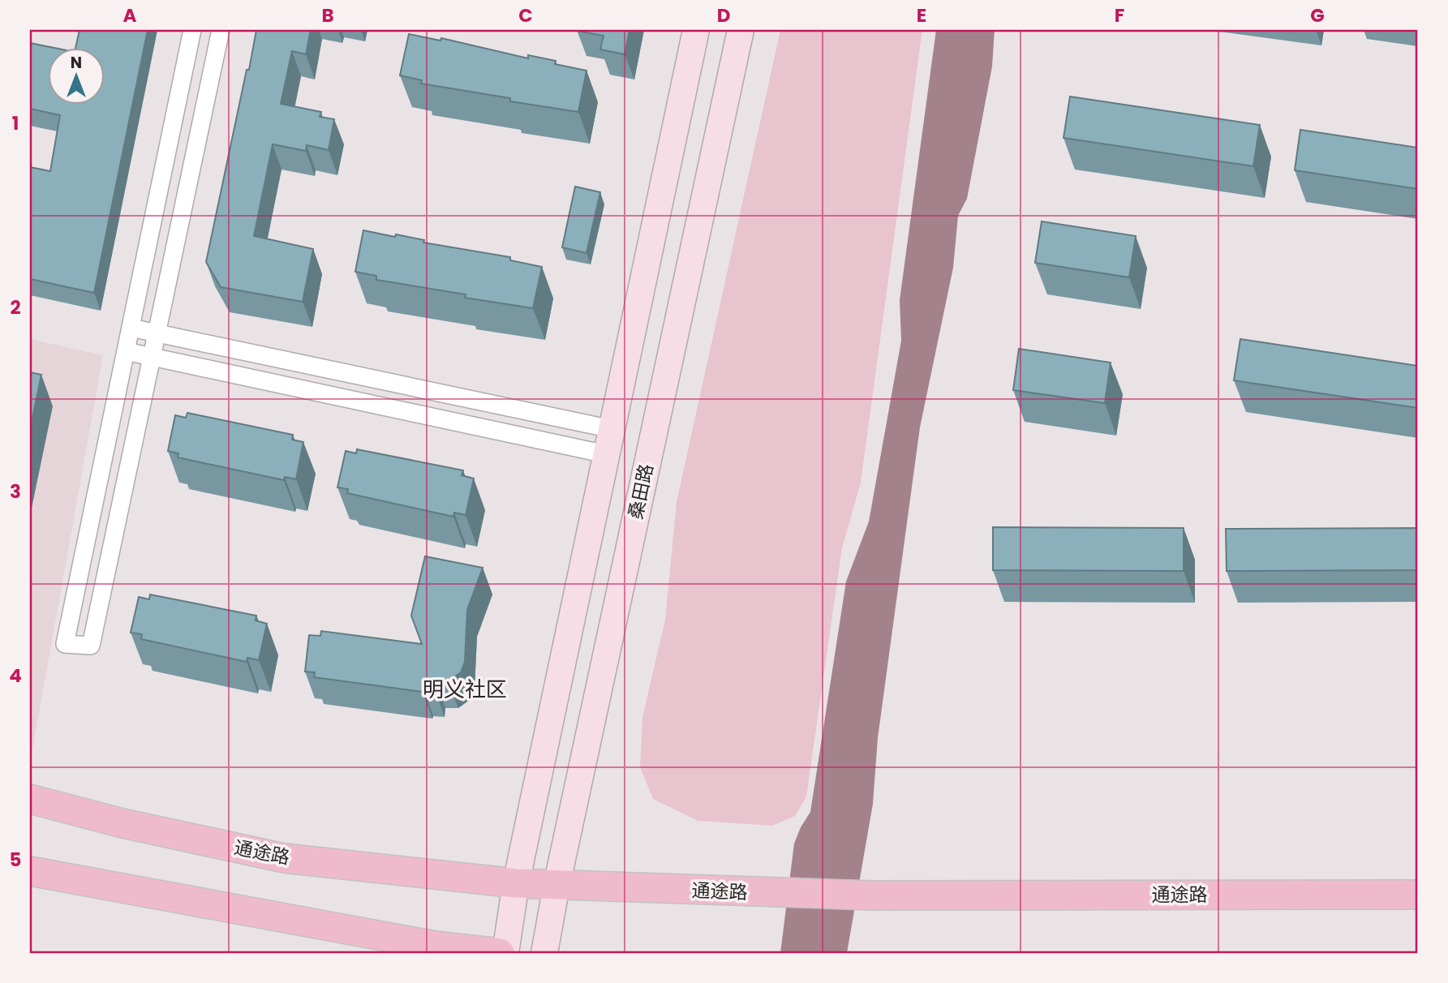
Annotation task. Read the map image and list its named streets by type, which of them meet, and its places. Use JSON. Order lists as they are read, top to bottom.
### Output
{
  "streets": {
    "main road": ["桑田路", "通途路"]
  },
  "crossings": [
    ["桑田路", "通途路"]
  ],
  "districts": ["明义社区"],
  "north": "top",
  "grid": {
    "columns": [
      "A",
      "B",
      "C",
      "D",
      "E",
      "F",
      "G"
    ],
    "rows": [
      "1",
      "2",
      "3",
      "4",
      "5"
    ]
  }
}
